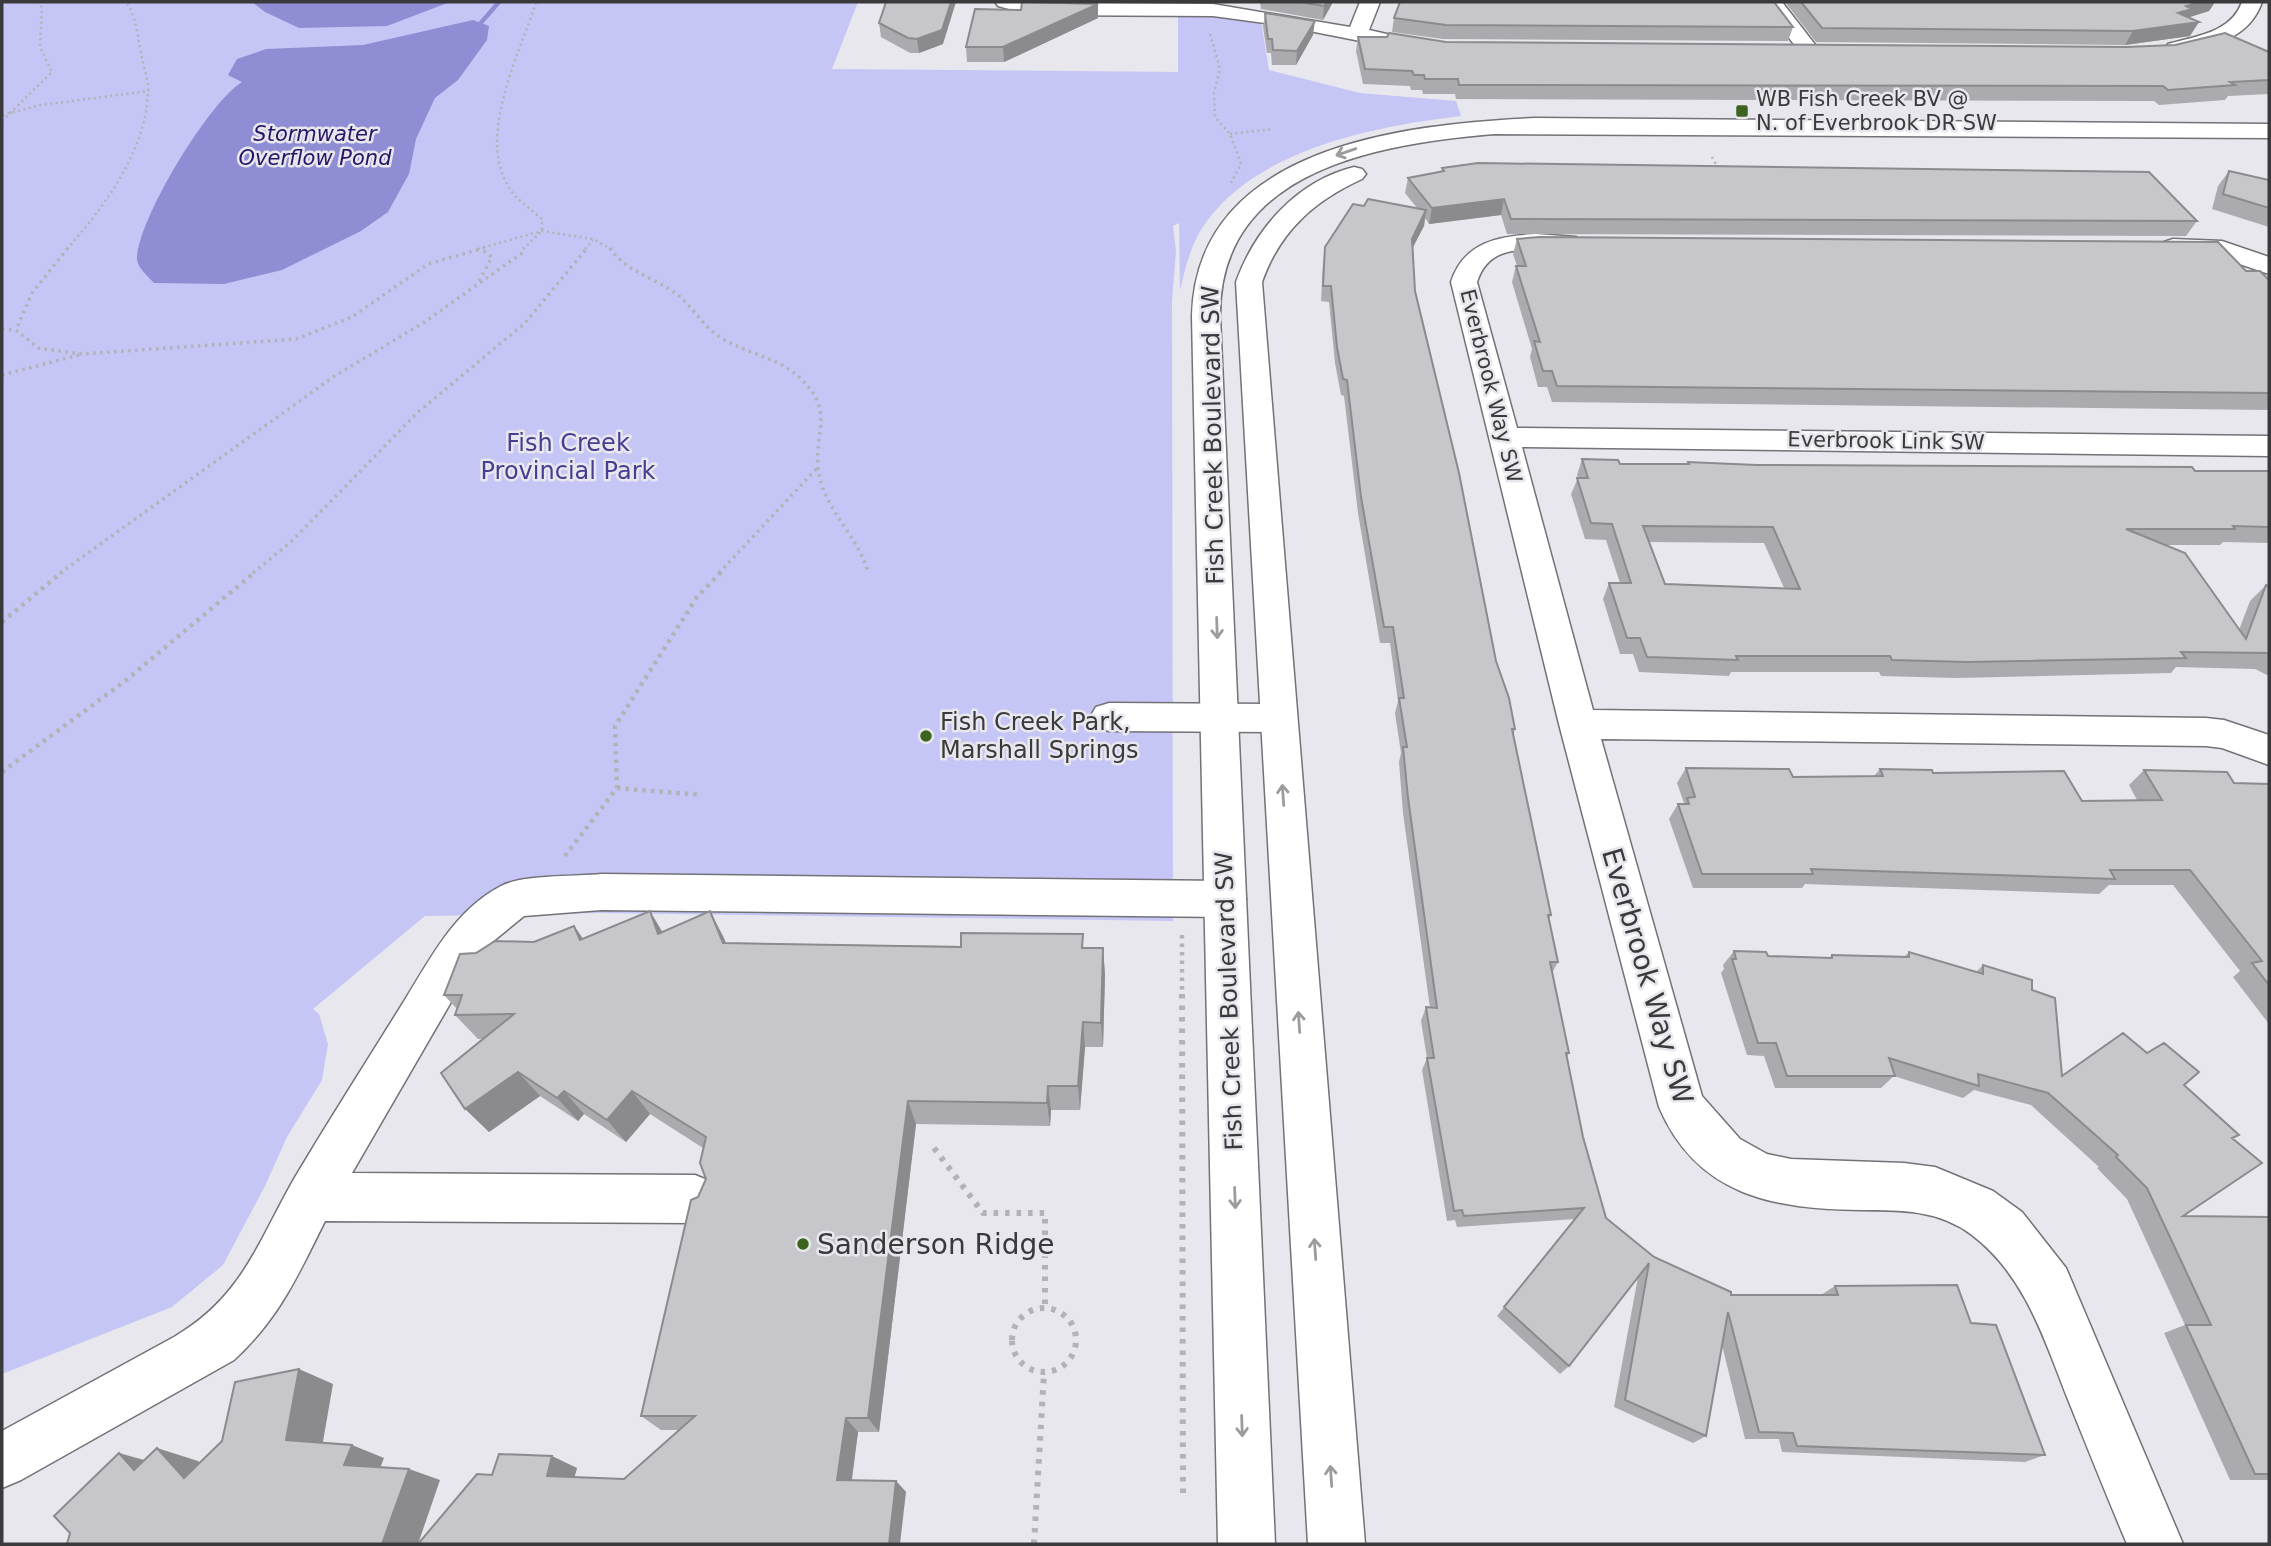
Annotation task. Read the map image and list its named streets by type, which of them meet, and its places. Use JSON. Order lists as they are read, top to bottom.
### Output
{
  "streets": {
    "street": ["Everbrook Way SW", "Fish Creek Boulevard SW", "Everbrook Link SW"]
  },
  "crossings": [
    ["Everbrook Way SW", "Everbrook Link SW"]
  ],
  "water": ["Stormwater Overflow Pond"],
  "parks": ["Fish Creek Provincial Park"],
  "places": {
    "transit": ["WB Fish Creek BV @ N. of Everbrook DR SW"],
    "other": ["Fish Creek Park, Marshall Springs", "Sanderson Ridge"]
  }
}
